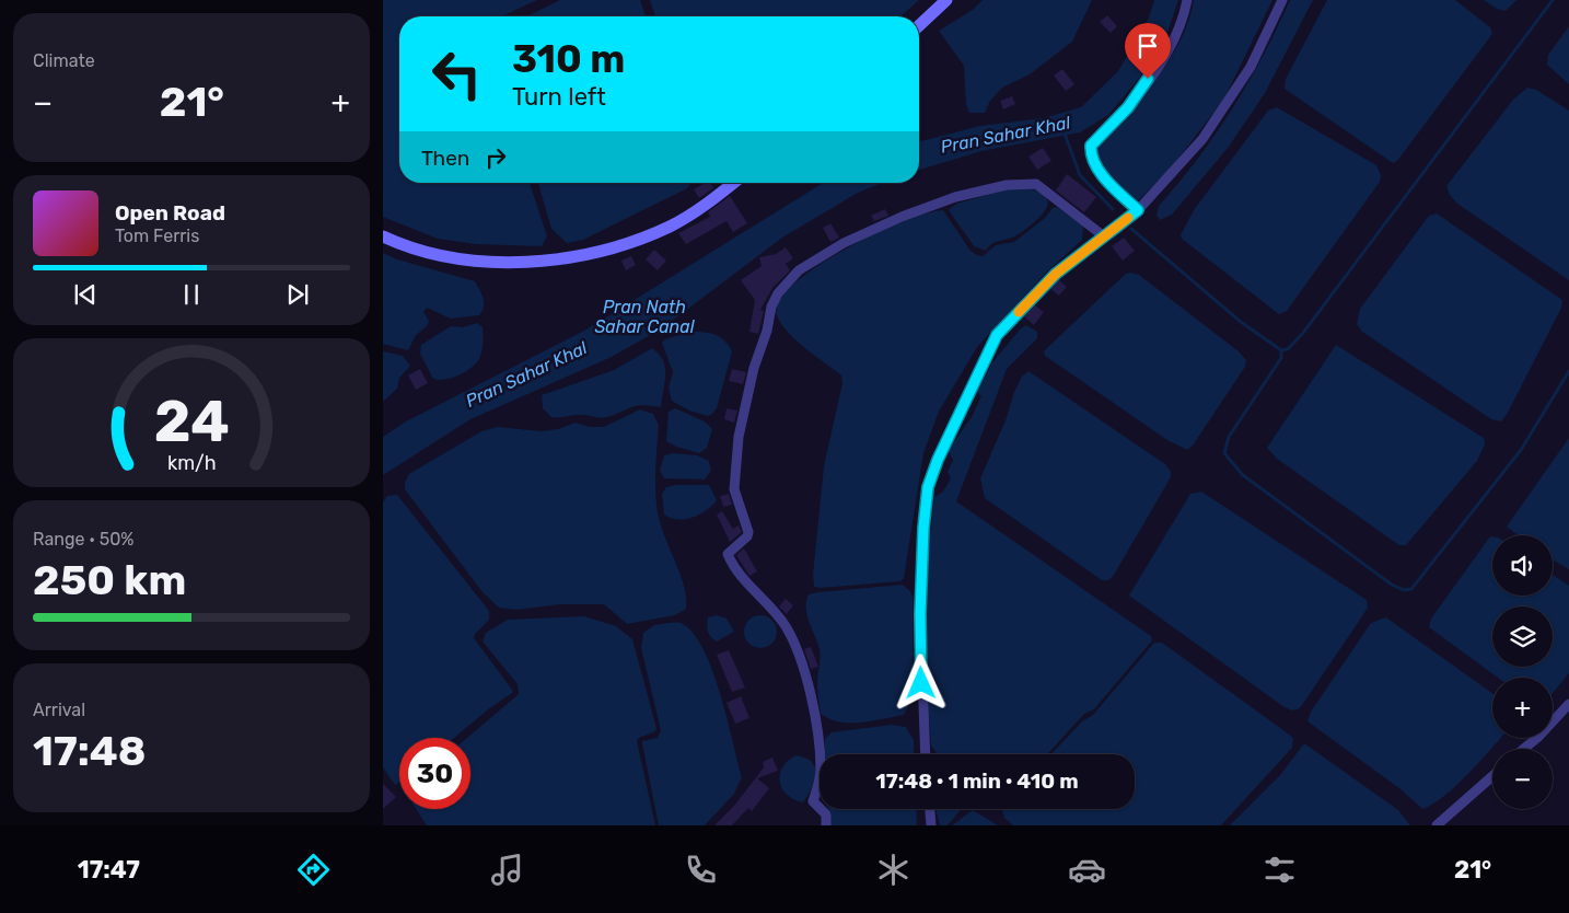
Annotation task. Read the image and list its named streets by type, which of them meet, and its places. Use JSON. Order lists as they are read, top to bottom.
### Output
{
  "water": ["Pran Sahar Khal", "Pran Nath Sahar Canal"],
  "page": {
    "tile": [
      "Climate",
      ["Range · 50%", "250 km"],
      ["Arrival", "17:48"]
    ],
    "turn": ["310 m", "Turn left"],
    "heat": ["−", "21°", "+"],
    "then": "Then",
    "song": ["Open Road", "Tom Ferris"],
    "map_buttons": ["+", "−"],
    "limit": "30",
    "trip": "17:48 · 1 min · 410 m",
    "tabs": ["17:47", "21°"],
    "gauge": ["24", "km/h"]
  }
}
